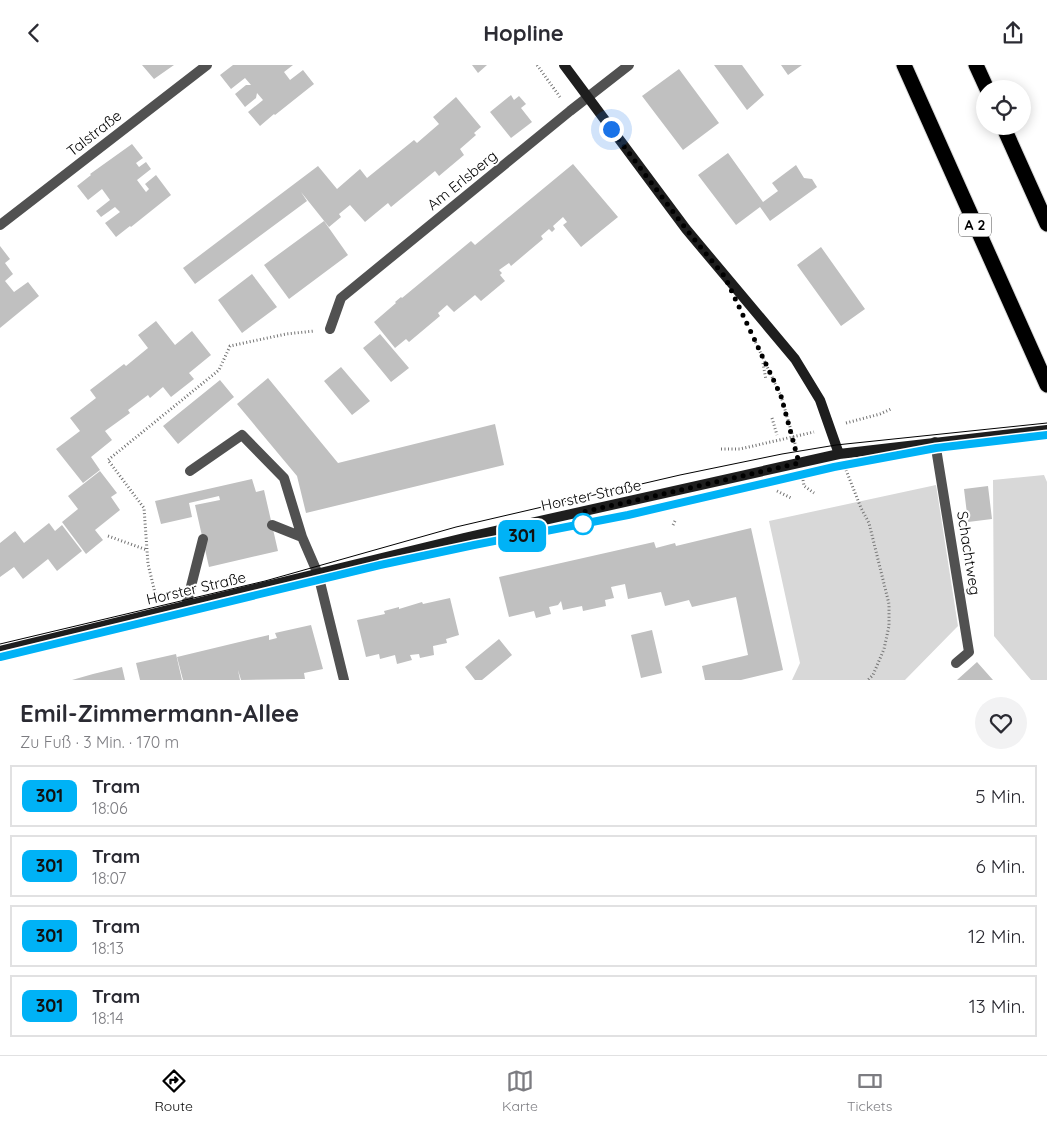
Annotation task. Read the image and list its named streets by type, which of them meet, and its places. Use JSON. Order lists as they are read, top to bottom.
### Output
{
  "streets": {
    "highway": ["A 2"],
    "main road": ["Horster Straße"],
    "street": ["Talstraße", "Am Erlsberg", "Schachtweg"]
  },
  "crossings": [
    ["Horster Straße", "Schachtweg"]
  ],
  "lines": ["tram line 301"],
  "page": {
    "header": "Hopline",
    "on_map": "301",
    "heading": ["Emil-Zimmermann-Allee", "Zu Fuß · 3 Min. · 170 m"],
    "list": [
      {
        "mark": "301",
        "name": "Tram",
        "note": "18:06",
        "value": "5 Min."
      },
      {
        "mark": "301",
        "name": "Tram",
        "note": "18:07",
        "value": "6 Min."
      },
      {
        "mark": "301",
        "name": "Tram",
        "note": "18:13",
        "value": "12 Min."
      },
      {
        "mark": "301",
        "name": "Tram",
        "note": "18:14",
        "value": "13 Min."
      }
    ],
    "tabs": ["Route", "Karte", "Tickets"]
  }
}
